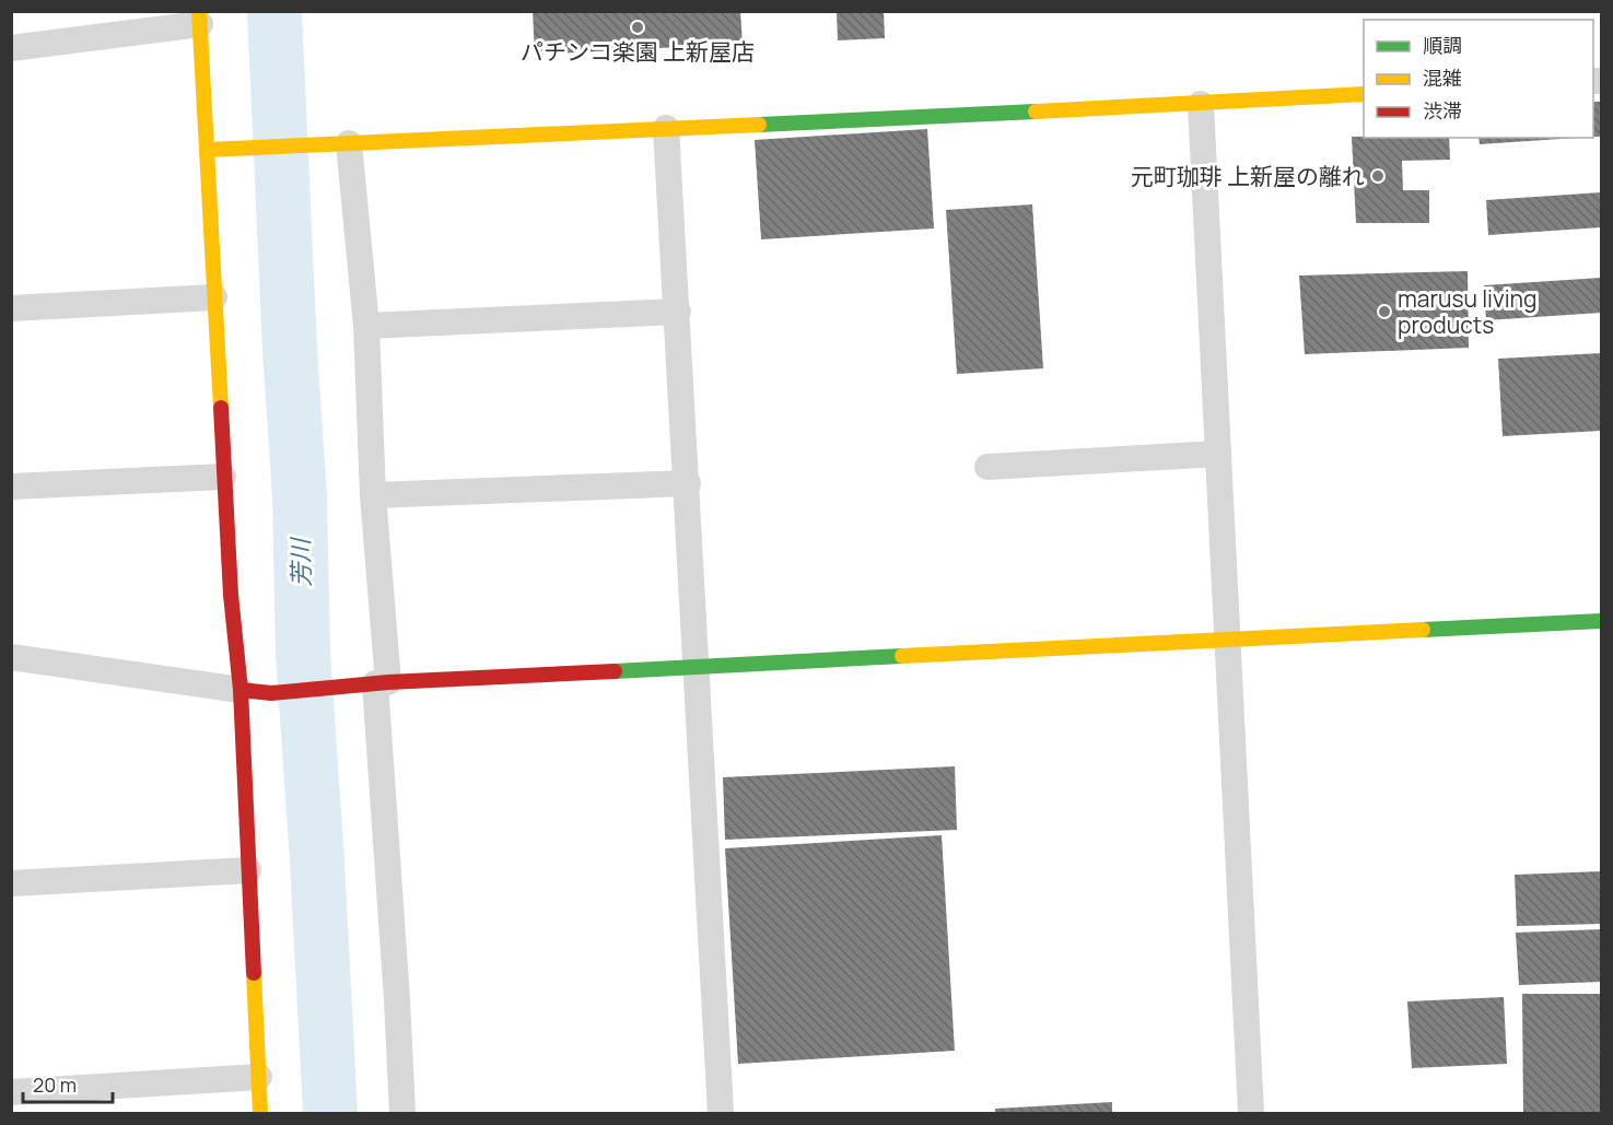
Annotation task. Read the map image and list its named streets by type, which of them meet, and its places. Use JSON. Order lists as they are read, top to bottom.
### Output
{
  "water": ["芳川"],
  "places": ["パチンコ楽園 上新屋店", "元町珈琲 上新屋の離れ", "marusu living products"],
  "legend": ["順調", "混雑", "渋滞"],
  "scale_bar": "20 m"
}
